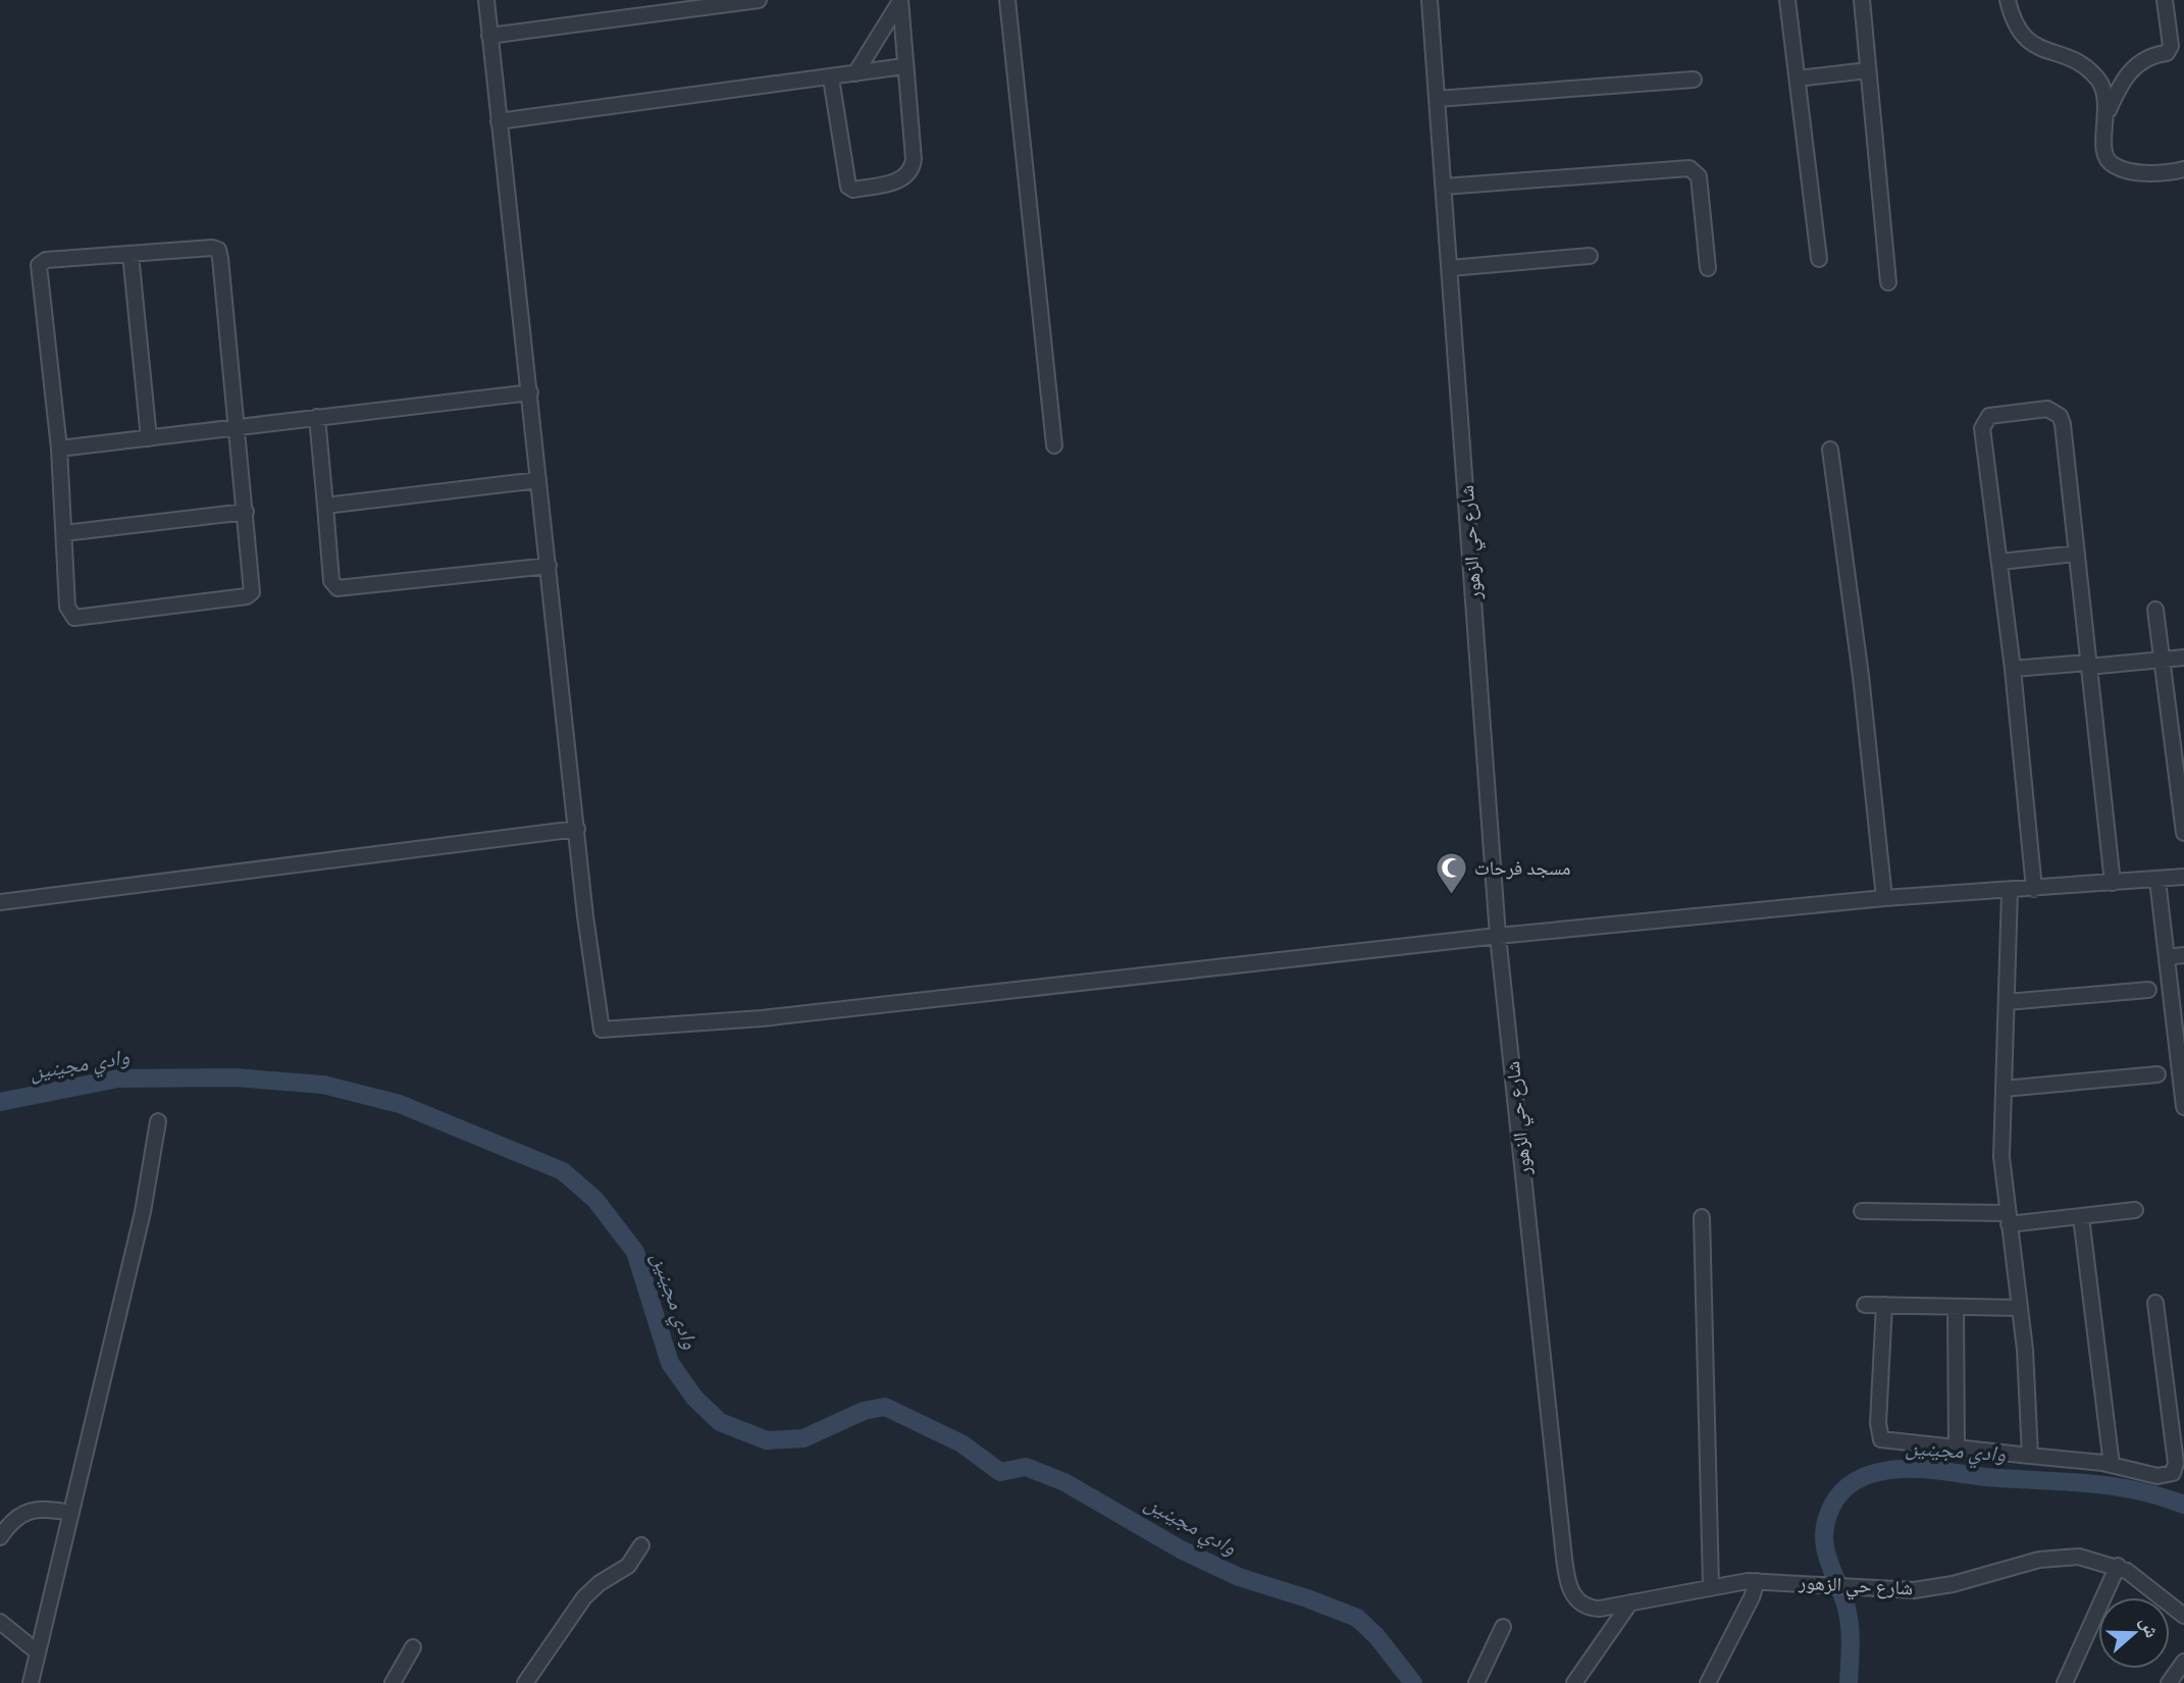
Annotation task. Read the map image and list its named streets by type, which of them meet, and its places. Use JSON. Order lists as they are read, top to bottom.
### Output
{
  "streets": {
    "street": ["شارع حي الزهور"]
  },
  "water": ["وادي مجينين"],
  "places": {
    "mosque": ["مسجد فرحات"]
  },
  "north": "right"
}
